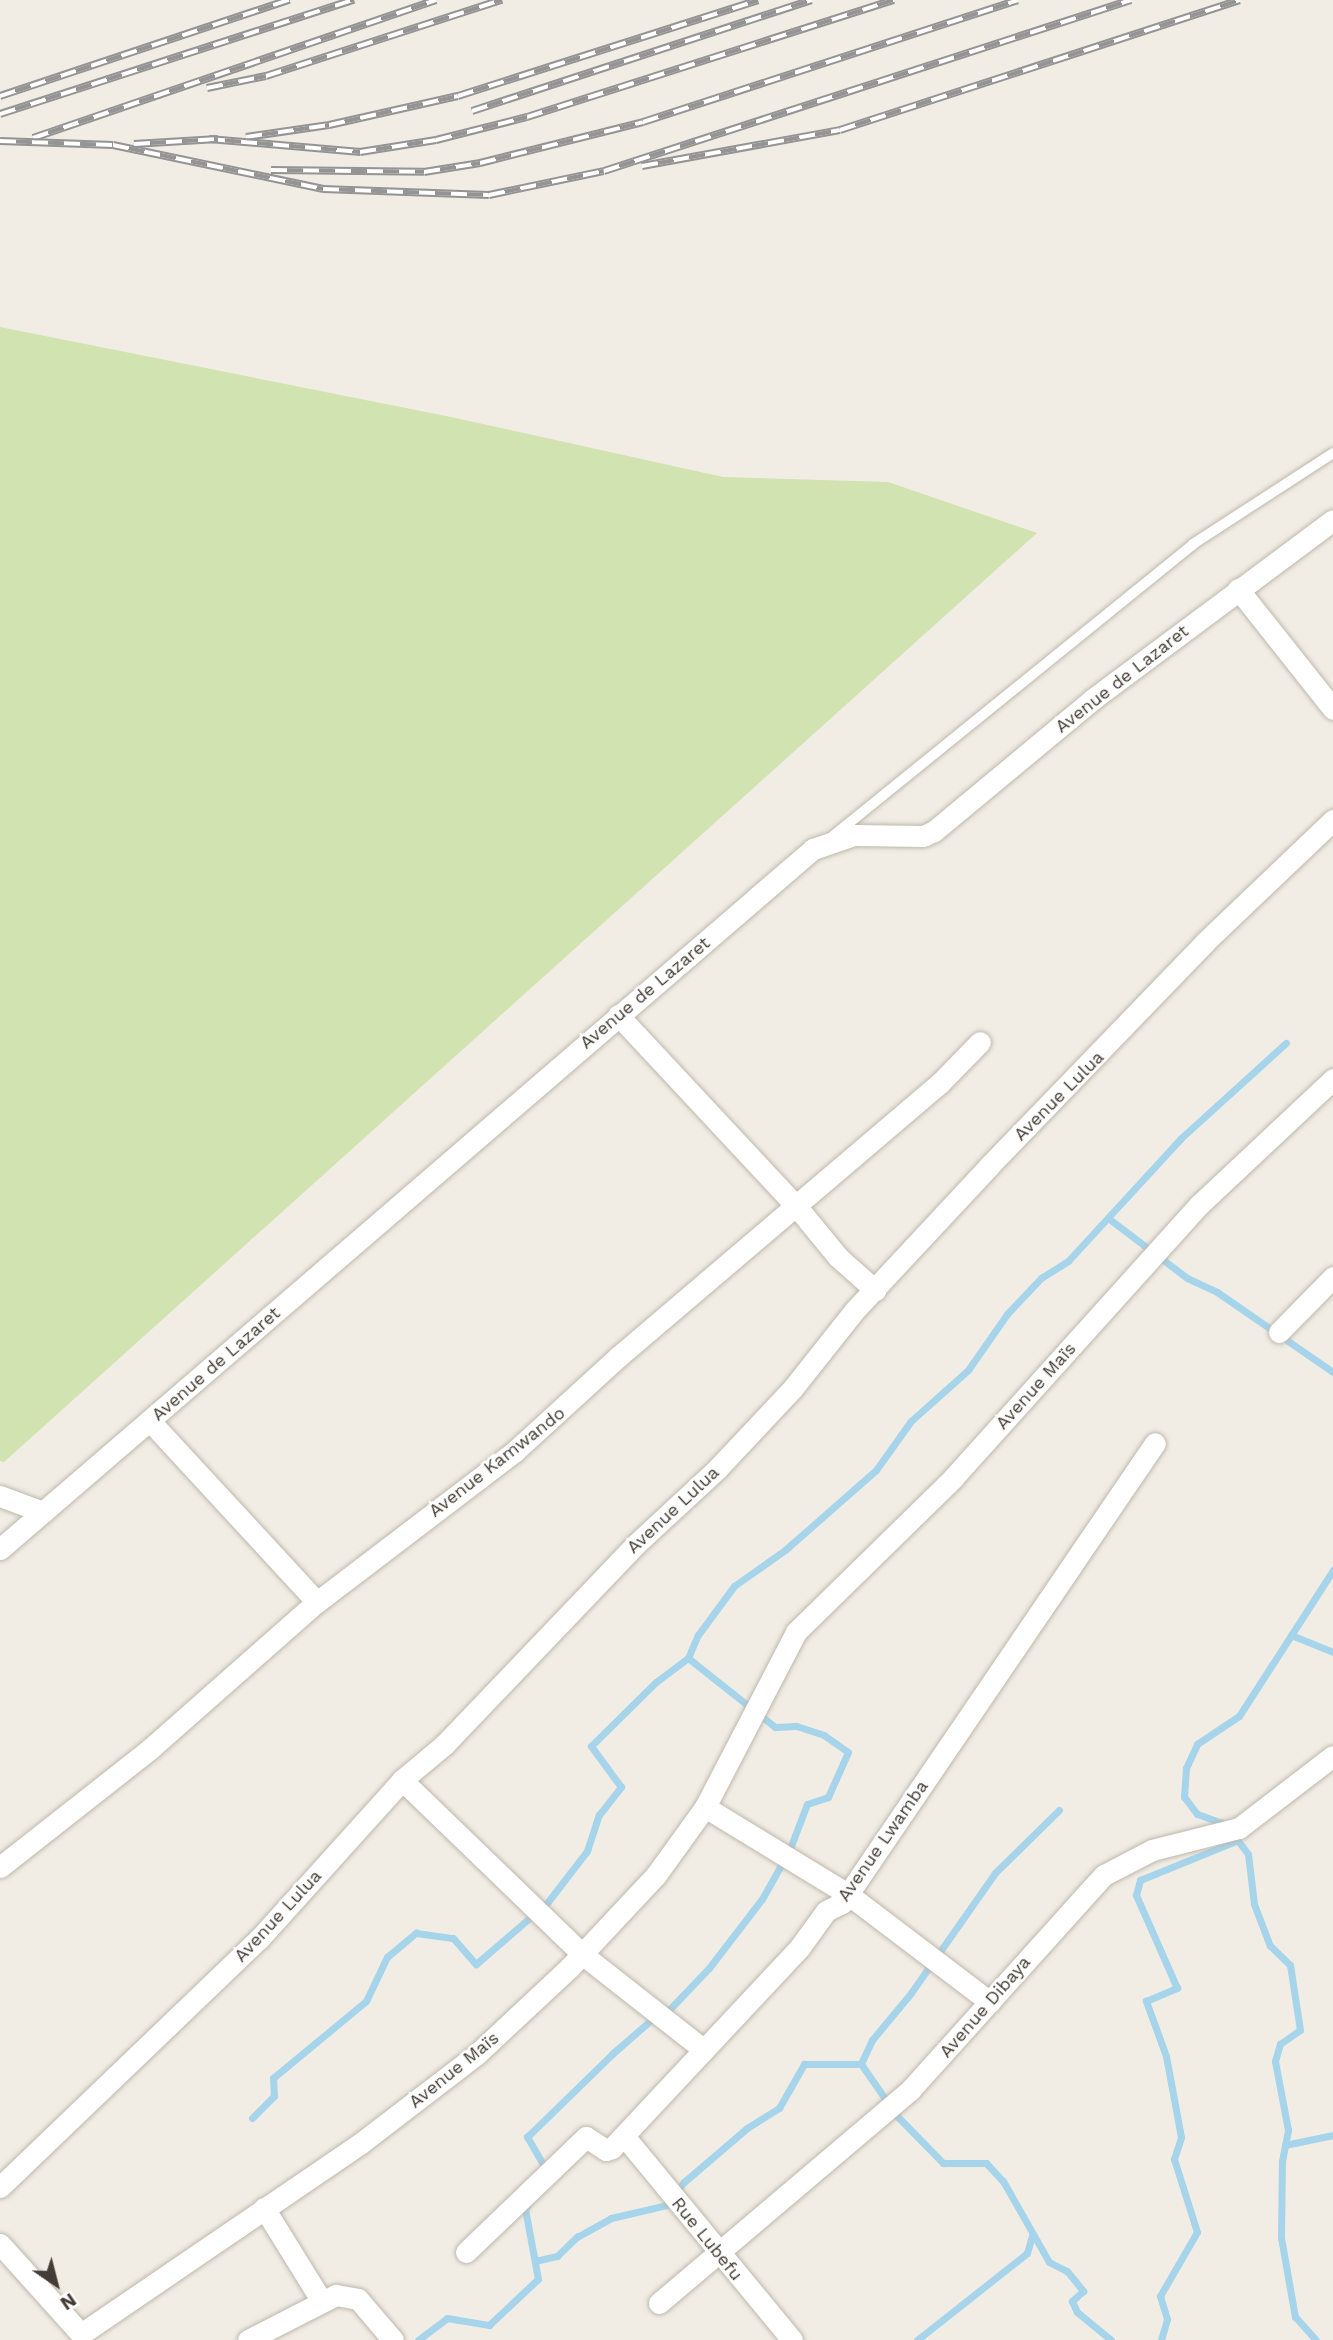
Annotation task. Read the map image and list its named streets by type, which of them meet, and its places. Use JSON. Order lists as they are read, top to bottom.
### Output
{
  "streets": {
    "street": [
      "Avenue de Lazaret",
      "Avenue Lulua",
      "Avenue Maïs",
      "Avenue Kamwando",
      "Avenue Lwamba",
      "Avenue Dibaya",
      "Rue Lubefu"
    ]
  },
  "crossings": [
    ["Avenue Lwamba", "Rue Lubefu"],
    ["Avenue Dibaya", "Rue Lubefu"]
  ],
  "north": "bottom right"
}
